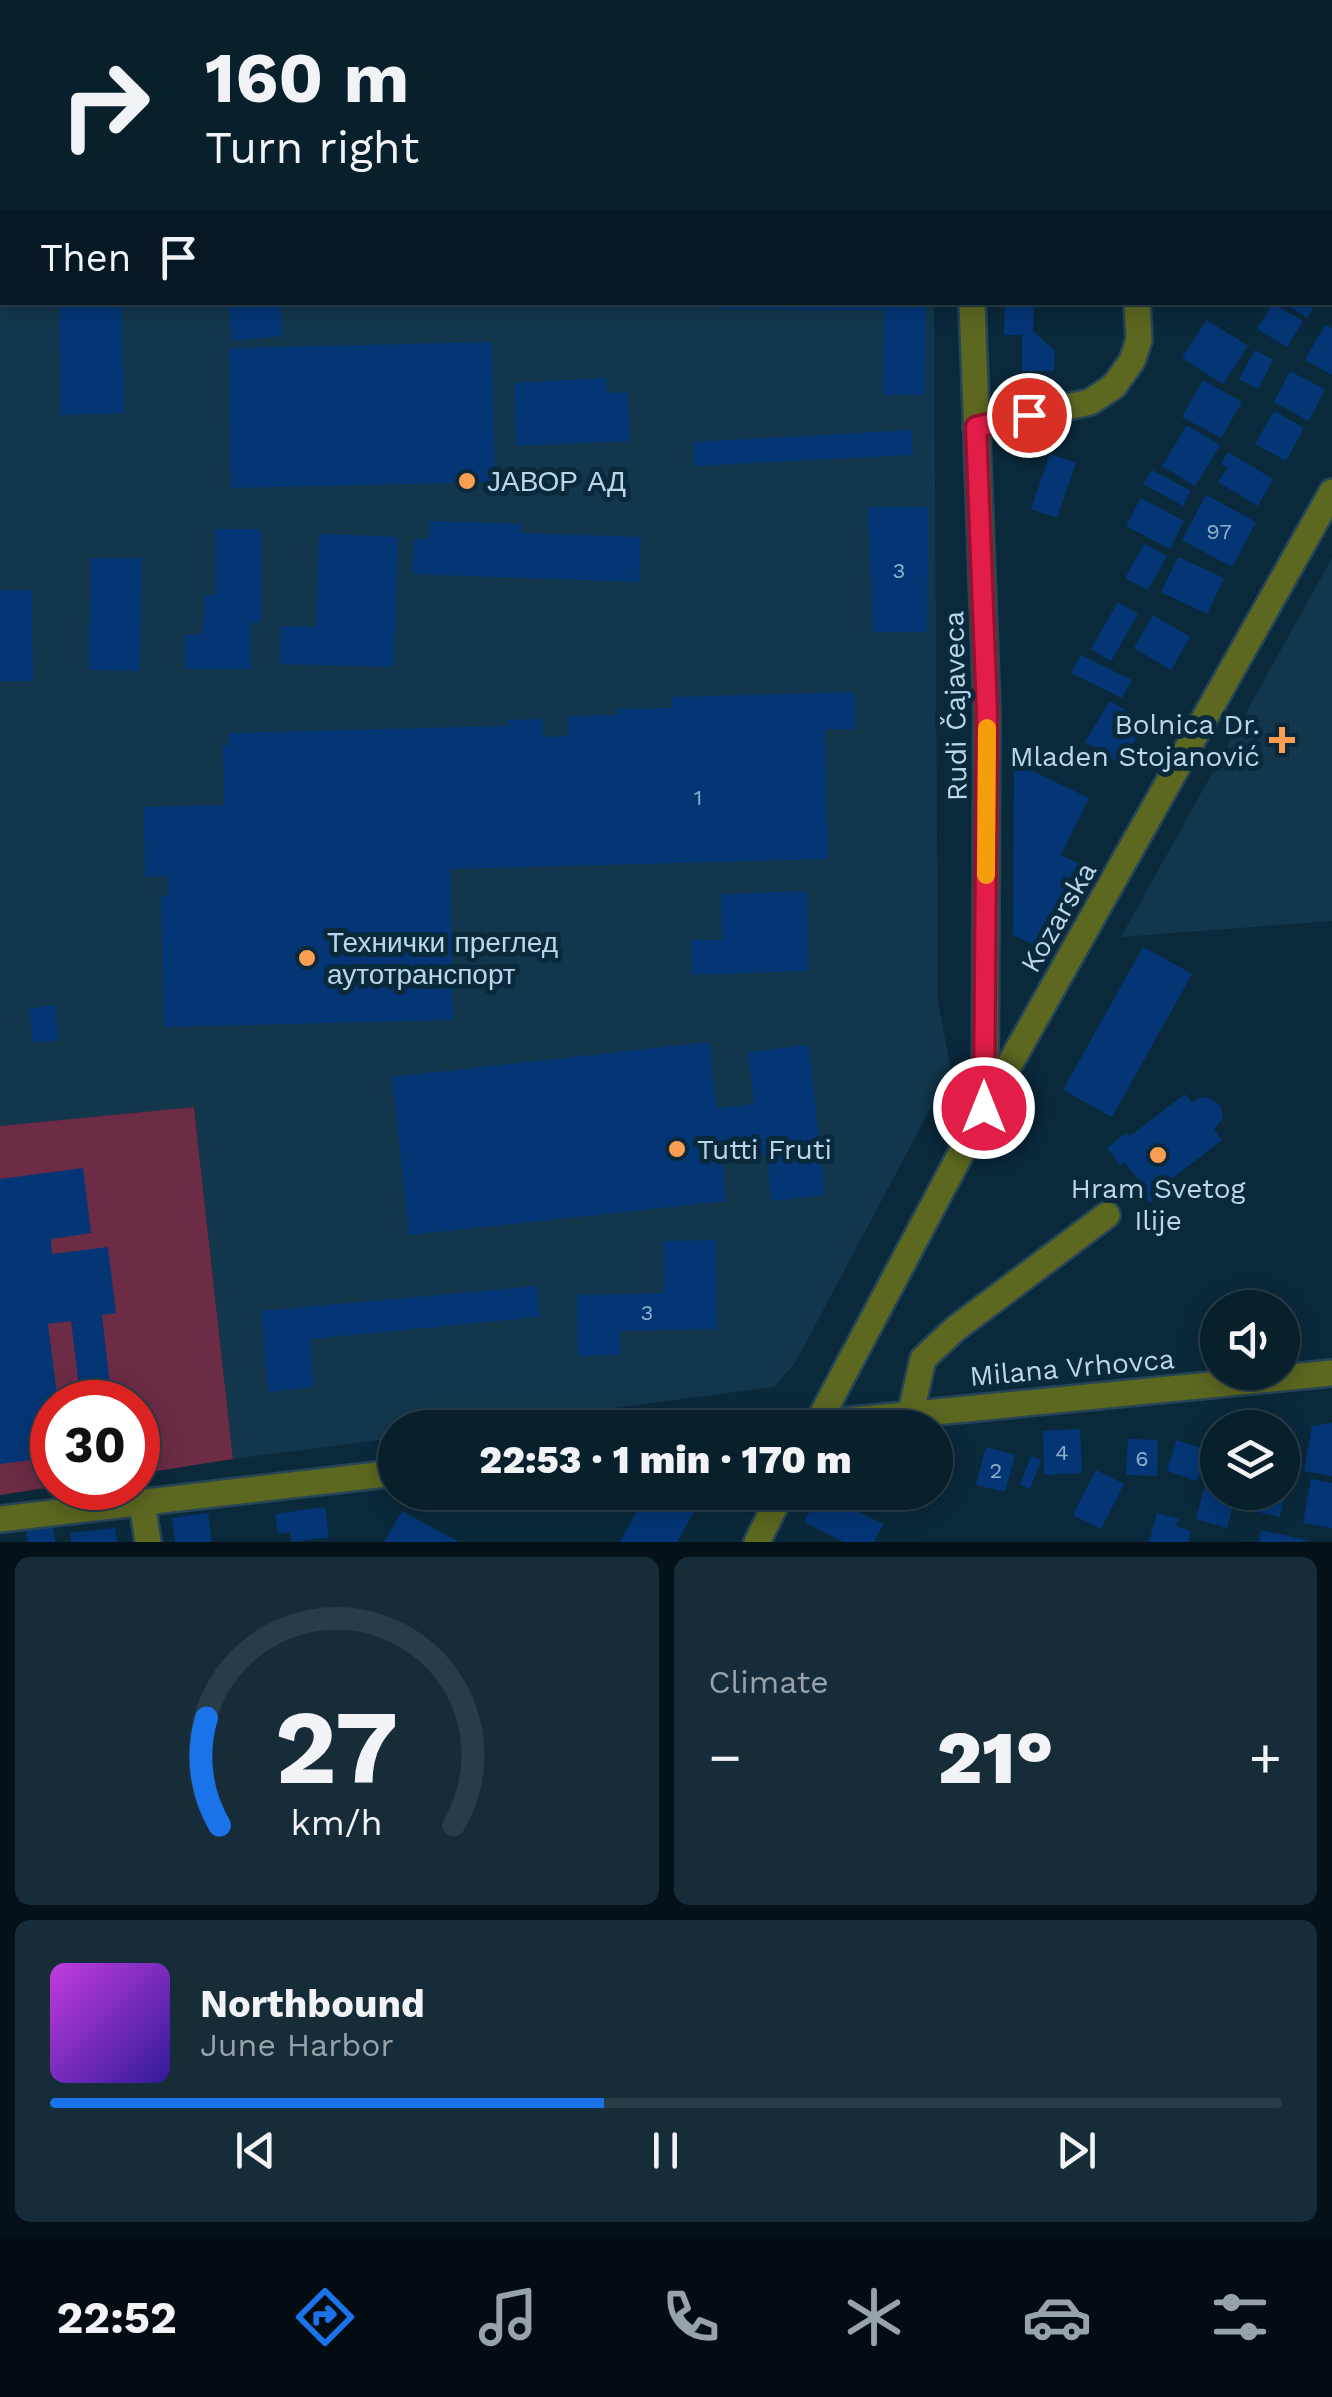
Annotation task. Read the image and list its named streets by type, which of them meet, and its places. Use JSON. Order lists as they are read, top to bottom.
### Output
{
  "streets": {
    "street": ["Rudi Čajaveca", "Kozarska", "Milana Vrhovca"]
  },
  "crossings": [
    ["Rudi Čajaveca", "Kozarska"]
  ],
  "places": {
    "other": [
      "ЈАВОР АД",
      "Технички преглед аутотранспорт",
      "Tutti Fruti",
      "Hram Svetog Ilije"
    ],
    "health": ["Bolnica Dr. Mladen Stojanović"]
  },
  "house_numbers": [
    "97",
    "3",
    "1",
    "3",
    "4",
    "6",
    "2"
  ],
  "page": {
    "turn": ["160 m", "Turn right"],
    "then": "Then",
    "limit": "30",
    "trip": "22:53 · 1 min · 170 m",
    "tile": "Climate",
    "heat": ["−", "21°", "+"],
    "song": ["Northbound", "June Harbor"],
    "tabs": "22:52",
    "gauge": ["27", "km/h"]
  }
}
